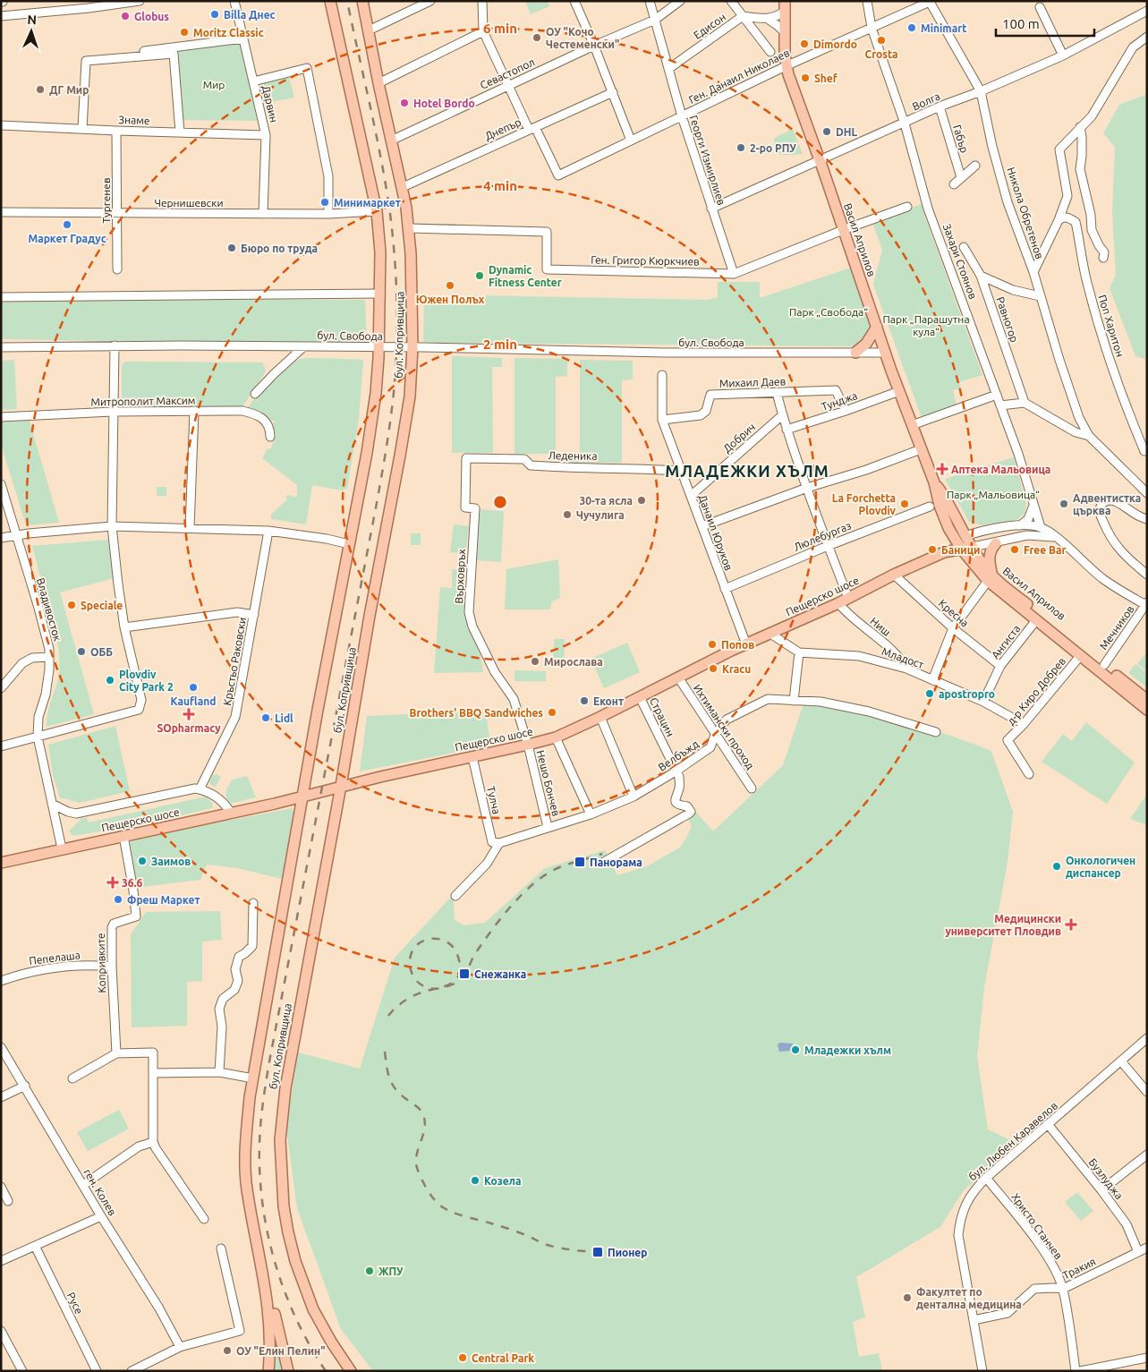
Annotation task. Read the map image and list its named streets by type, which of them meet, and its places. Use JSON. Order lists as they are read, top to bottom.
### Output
{
  "streets": {
    "main road": ["Васил Априлов", "бул. Копривщица", "Пещерско шосе"],
    "street": [
      "Едисон",
      "Севастопол",
      "Ген. Данаил Николаев",
      "Волга",
      "Дарвин",
      "Знаме",
      "Днепър",
      "Габър",
      "Георги Измирлиев",
      "Тургенев",
      "Чернишевски",
      "Никола Обретенов",
      "Ген. Григор Кюркчиев",
      "Захари Стоянов",
      "Равногор",
      "Поп Харитон",
      "бул. Свобода",
      "Михаил Даев",
      "Митрополит Максим",
      "Тунджа",
      "Добрич",
      "Леденика",
      "Данаил Юруков",
      "Люлебургаз",
      "Върховръх",
      "Владивосток",
      "Кресна",
      "Ниш",
      "Мечников",
      "Ангиста",
      "Младост",
      "Кръстьо Раковски",
      "д-р Киро Добрев",
      "Страцин",
      "Ихтимански проход",
      "Велбъжд",
      "Нешо Бончев",
      "Тулча",
      "Пепелаша",
      "Копривките",
      "бул. Любен Каравелов",
      "Бузлуджа",
      "ген. Колев",
      "Христо Станчев",
      "Тракия",
      "Русе"
    ]
  },
  "crossings": [
    ["Едисон", "Георги Измирлиев"],
    ["Севастопол", "Георги Измирлиев"],
    ["Севастопол", "бул. Копривщица"],
    ["Ген. Данаил Николаев", "Днепър"],
    ["Ген. Данаил Николаев", "Георги Измирлиев"],
    ["Ген. Данаил Николаев", "Никола Обретенов"],
    ["Ген. Данаил Николаев", "Васил Априлов"],
    ["Ген. Данаил Николаев", "Захари Стоянов"],
    ["Волга", "Габър"],
    ["Волга", "Георги Измирлиев"],
    ["Волга", "Никола Обретенов"],
    ["Волга", "Васил Априлов"],
    ["Волга", "Захари Стоянов"],
    ["Дарвин", "Знаме"],
    ["Дарвин", "Чернишевски"],
    ["Знаме", "Тургенев"],
    ["Днепър", "бул. Копривщица"],
    ["Георги Измирлиев", "Ген. Григор Кюркчиев"],
    ["Тургенев", "Чернишевски"],
    ["Чернишевски", "бул. Копривщица"],
    ["Васил Априлов", "Ген. Григор Кюркчиев"],
    ["Васил Априлов", "бул. Свобода"],
    ["Васил Априлов", "Тунджа"],
    ["Васил Априлов", "Пещерско шосе"],
    ["Васил Априлов", "Мечников"],
    ["Васил Априлов", "Ангиста"],
    ["Васил Априлов", "д-р Киро Добрев"],
    ["Ген. Григор Кюркчиев", "бул. Копривщица"],
    ["бул. Копривщица", "бул. Свобода"],
    ["бул. Копривщица", "Пещерско шосе"],
    ["Михаил Даев", "Тунджа"],
    ["Михаил Даев", "Данаил Юруков"],
    ["Добрич", "Данаил Юруков"],
    ["Леденика", "Данаил Юруков"],
    ["Леденика", "Върховръх"],
    ["Данаил Юруков", "Люлебургаз"],
    ["Данаил Юруков", "Пещерско шосе"],
    ["Върховръх", "Пещерско шосе"],
    ["Върховръх", "Нешо Бончев"],
    ["Пещерско шосе", "Владивосток"],
    ["Пещерско шосе", "Кресна"],
    ["Пещерско шосе", "Ниш"],
    ["Пещерско шосе", "Младост"],
    ["Пещерско шосе", "Страцин"],
    ["Пещерско шосе", "Ихтимански проход"],
    ["Пещерско шосе", "Нешо Бончев"],
    ["Пещерско шосе", "Тулча"],
    ["Пещерско шосе", "Копривките"],
    ["Кресна", "Ангиста"],
    ["Ниш", "Младост"],
    ["Ангиста", "Младост"],
    ["Младост", "д-р Киро Добрев"],
    ["Страцин", "Велбъжд"],
    ["Ихтимански проход", "Велбъжд"],
    ["Велбъжд", "Нешо Бончев"],
    ["Велбъжд", "Тулча"],
    ["Пепелаша", "Копривките"],
    ["бул. Любен Каравелов", "Бузлуджа"],
    ["бул. Любен Каравелов", "Христо Станчев"],
    ["бул. Любен Каравелов", "Тракия"],
    ["Бузлуджа", "Тракия"],
    ["Христо Станчев", "Тракия"]
  ],
  "districts": ["МЛАДЕЖКИ ХЪЛМ"],
  "parks": [
    "Мир",
    "Парк „Свобода“",
    "Парк „Парашутна кула“",
    "Парк „Мальовица“"
  ],
  "places": {
    "other": [
      "Billa Днес",
      "Globus",
      "Minimart",
      "Moritz Classic",
      "ОУ \"Кочо Честеменски\"",
      "Crosta",
      "Dimordo",
      "Shef",
      "ДГ Мир",
      "Hotel Bordo",
      "DHL",
      "2-ро РПУ",
      "Минимаркет",
      "Маркет Градус",
      "Бюро по труда",
      "Dynamic Fitness Center",
      "Южен Полъх",
      "30-та ясла",
      "La Forchetta Plovdiv",
      "Адвентистка църква",
      "Чучулига",
      "Баници",
      "Free Bar",
      "Speciale",
      "Попов",
      "ОББ",
      "Мирослава",
      "Kracu",
      "Plovdiv City Park 2",
      "Kaufland",
      "apostropro",
      "Еконт",
      "Brothers' BBQ Sandwiches",
      "Lidl",
      "Заимов",
      "Онкологичен диспансер",
      "Фреш Маркет",
      "Младежки хълм",
      "Козела",
      "ЖПУ",
      "Факултет по дентална медицина",
      "ОУ \"Елин Пелин\"",
      "Central Park"
    ],
    "health": [
      "Аптека Мальовица",
      "SOpharmacy",
      "36.6",
      "Медицински университет Пловдив"
    ],
    "transit": ["Панорама", "Снежанка", "Пионер"]
  },
  "scale_bar": "100 m",
  "north": "top",
  "rings": ["6 min", "4 min", "2 min"]
}
